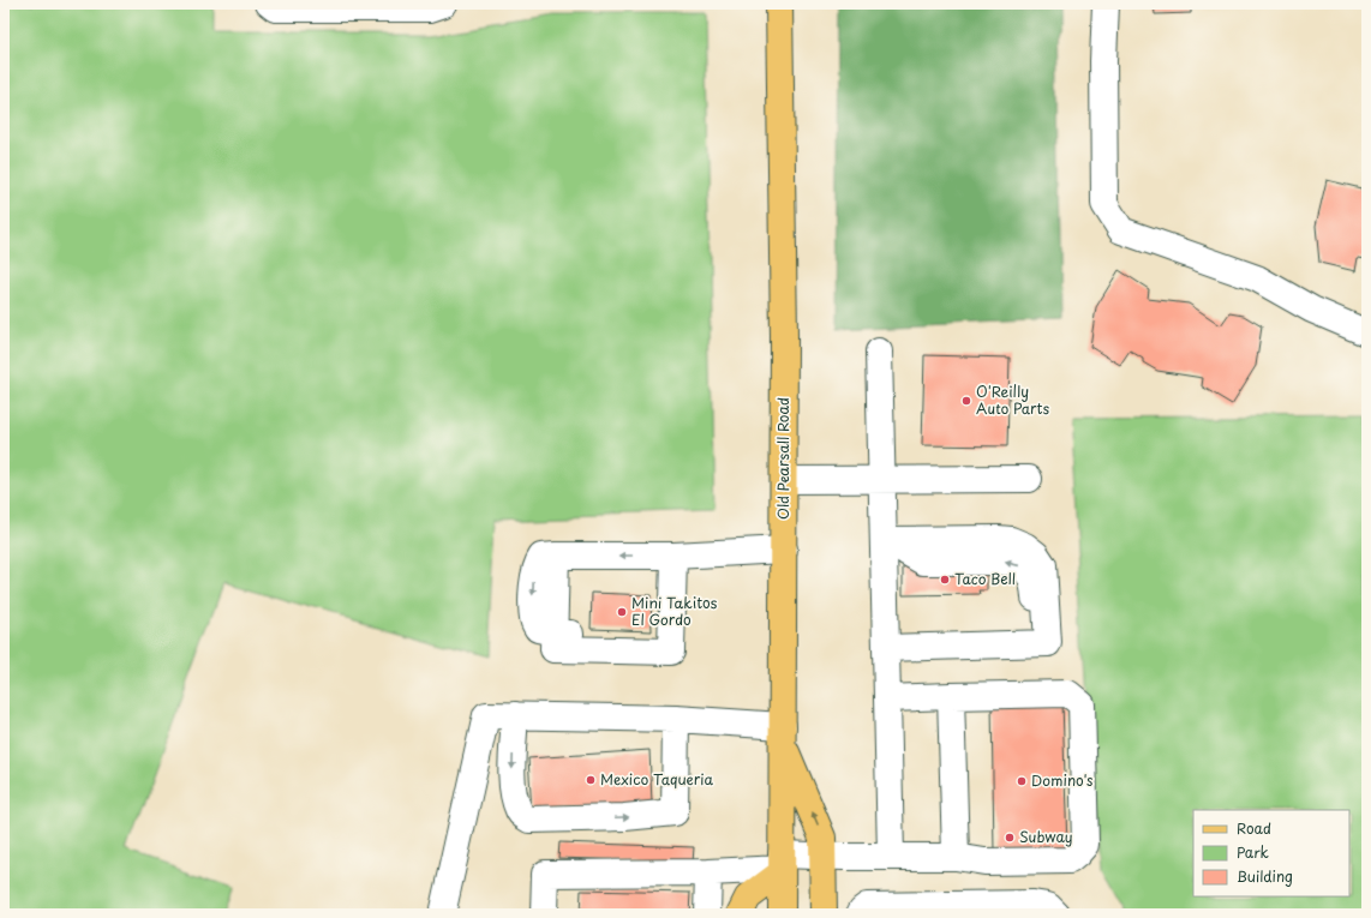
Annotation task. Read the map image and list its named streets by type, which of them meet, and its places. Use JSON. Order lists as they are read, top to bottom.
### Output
{
  "streets": {
    "main road": ["Old Pearsall Road"]
  },
  "places": [
    "O'Reilly Auto Parts",
    "Taco Bell",
    "Mini Takitos El Gordo",
    "Mexico Taqueria",
    "Domino's",
    "Subway"
  ],
  "legend": ["Road", "Park", "Building"]
}
